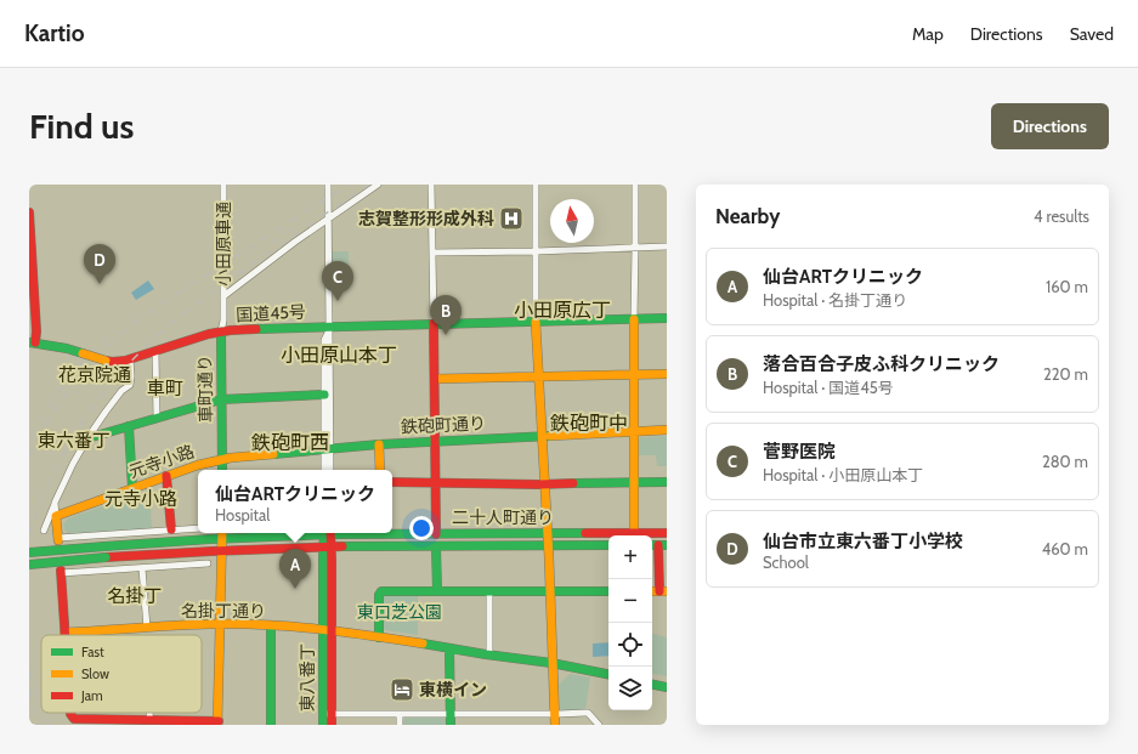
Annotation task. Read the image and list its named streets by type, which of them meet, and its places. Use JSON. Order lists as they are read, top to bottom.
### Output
{
  "streets": {
    "main road": [
      "国道45号",
      "車町通り",
      "鉄砲町通り",
      "元寺小路",
      "二十人町通り",
      "名掛丁通り",
      "東八番丁"
    ],
    "street": ["小田原車通"]
  },
  "crossings": [
    ["小田原車通", "国道45号"],
    ["小田原車通", "車町通り"],
    ["国道45号", "車町通り"],
    ["車町通り", "鉄砲町通り"],
    ["車町通り", "元寺小路"],
    ["鉄砲町通り", "元寺小路"],
    ["二十人町通り", "東八番丁"],
    ["名掛丁通り", "東八番丁"]
  ],
  "districts": [
    "小田原広丁",
    "小田原山本丁",
    "花京院通",
    "車町",
    "鉄砲町中",
    "東六番丁",
    "鉄砲町西",
    "元寺小路",
    "名掛丁"
  ],
  "parks": ["東口芝公園"],
  "places": {
    "hospital": ["志賀整形形成外科"],
    "hotel": ["東横イン"]
  },
  "legend": ["Fast", "Slow", "Jam"],
  "north": "top",
  "page": {
    "header": "Kartio",
    "nav": ["Map", "Directions", "Saved"],
    "buttons": "Directions",
    "title": "Find us",
    "heading": ["Nearby", "4 results"],
    "pins": [
      "D",
      "C",
      "B",
      "A"
    ],
    "list": [
      {
        "mark": "A",
        "name": "仙台ARTクリニック",
        "note": "Hospital · 名掛丁通り",
        "value": "160 m"
      },
      {
        "mark": "B",
        "name": "落合百合子皮ふ科クリニック",
        "note": "Hospital · 国道45号",
        "value": "220 m"
      },
      {
        "mark": "C",
        "name": "菅野医院",
        "note": "Hospital · 小田原山本丁",
        "value": "280 m"
      },
      {
        "mark": "D",
        "name": "仙台市立東六番丁小学校",
        "note": "School",
        "value": "460 m"
      }
    ],
    "popup": ["仙台ARTクリニック", "Hospital"],
    "map_buttons": ["+", "−"]
  }
}
